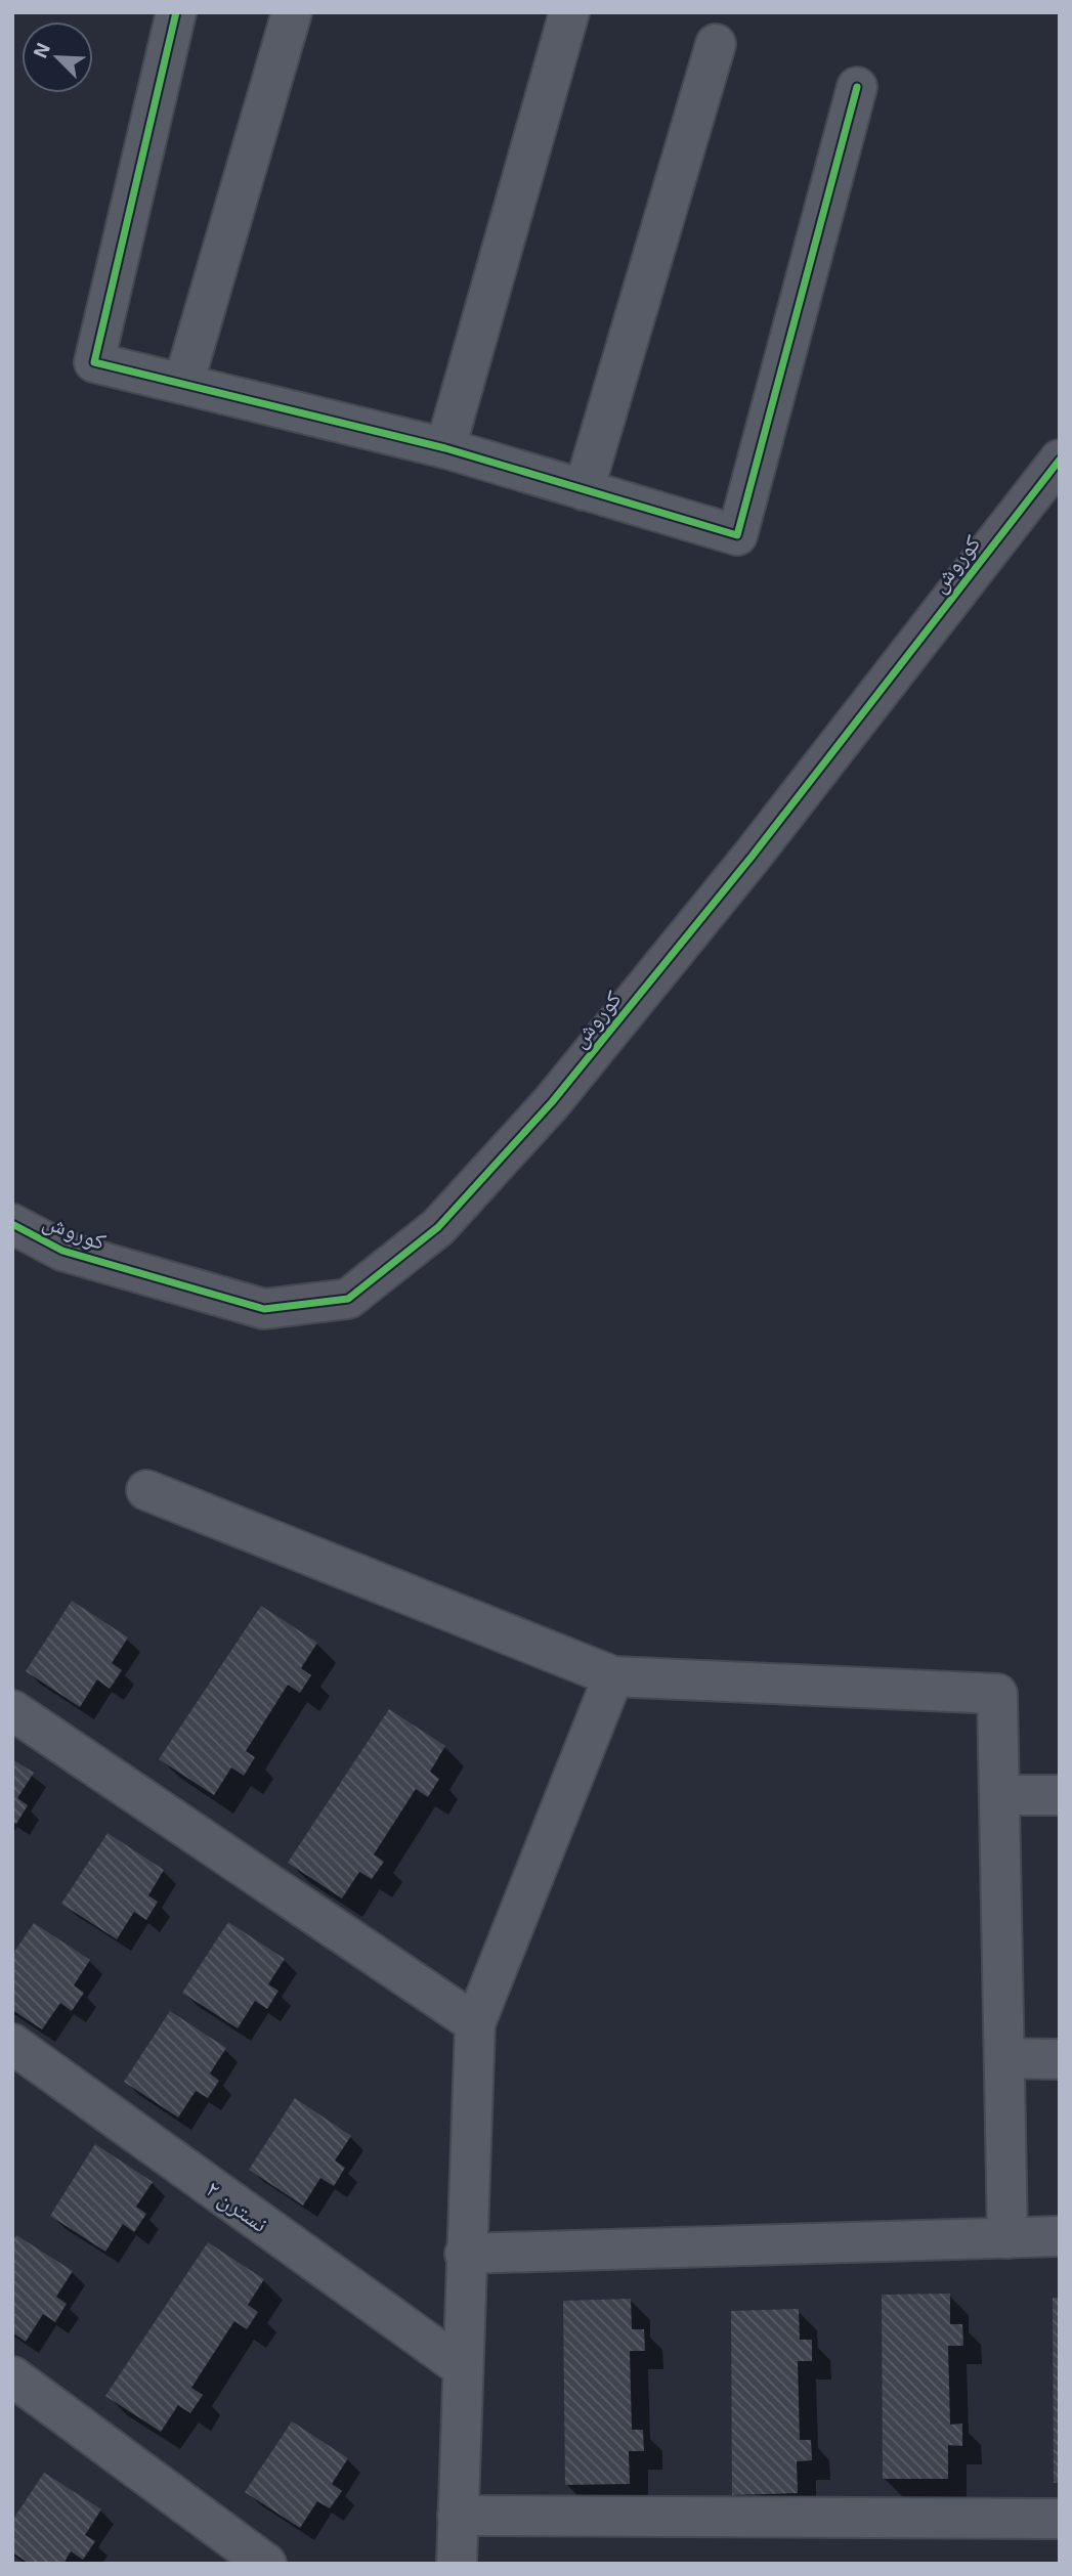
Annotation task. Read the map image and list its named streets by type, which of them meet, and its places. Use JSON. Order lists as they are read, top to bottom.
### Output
{
  "streets": {
    "street": ["کوروش", "نسترن ۲"]
  },
  "north": "top left"
}
